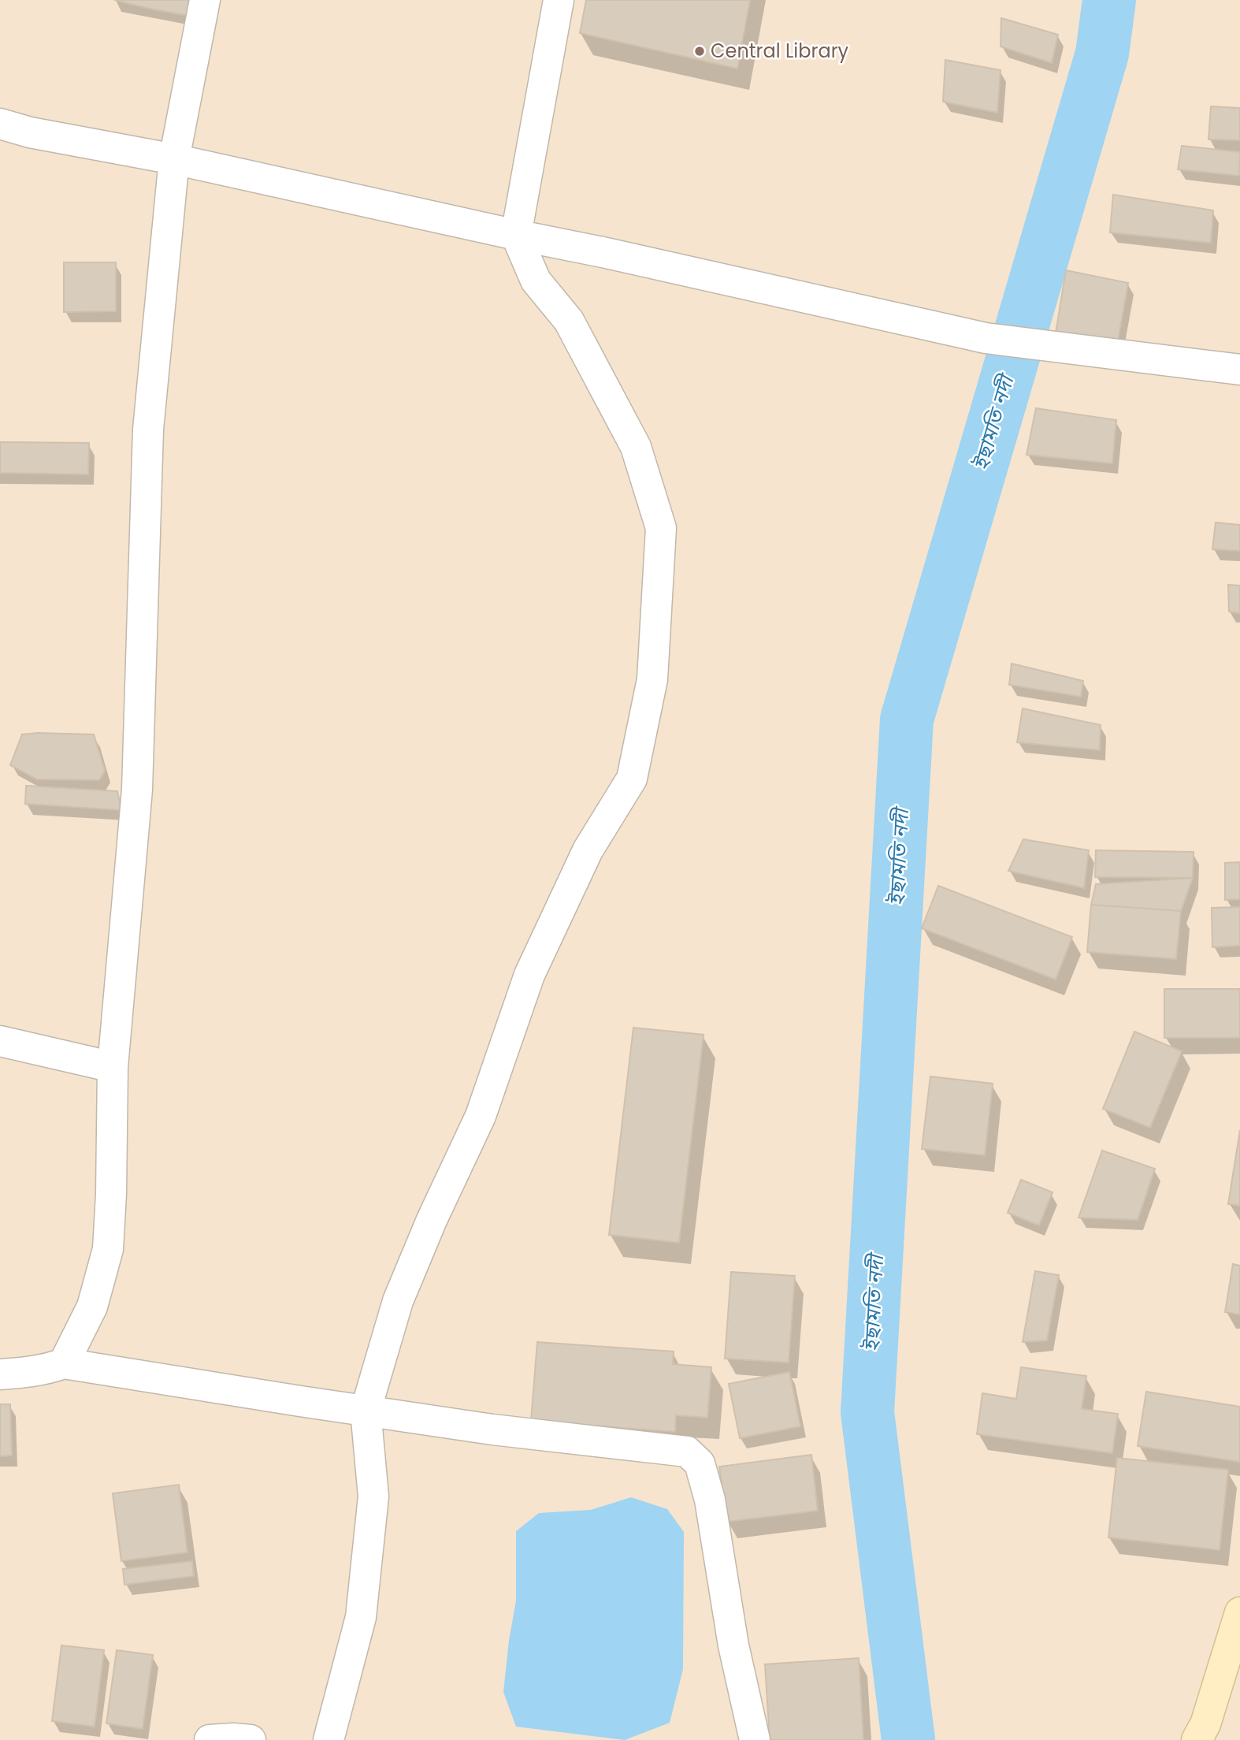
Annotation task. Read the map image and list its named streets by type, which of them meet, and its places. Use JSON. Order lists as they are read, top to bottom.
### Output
{
  "water": ["ইছামতি নদী"],
  "places": ["Central Library"]
}
